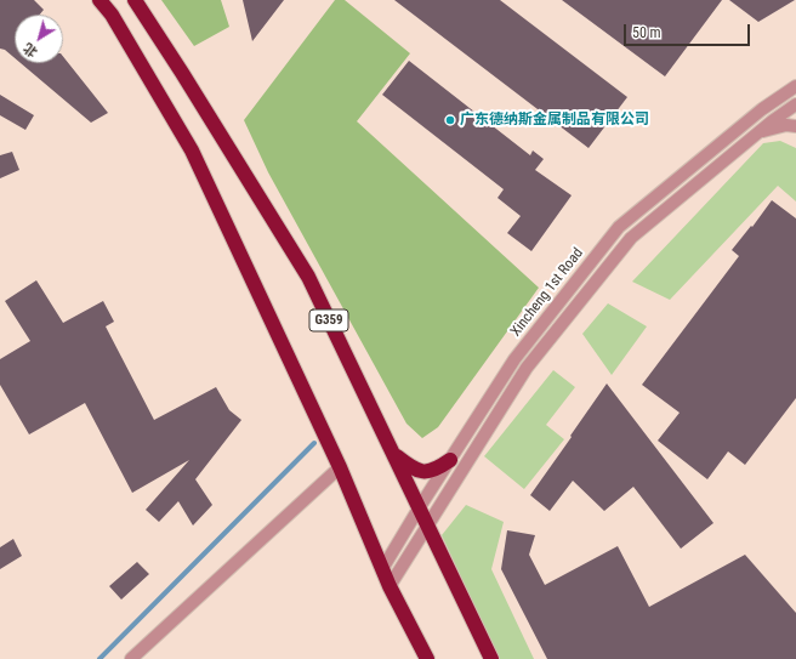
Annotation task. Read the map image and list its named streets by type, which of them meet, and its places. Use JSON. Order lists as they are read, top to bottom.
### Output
{
  "streets": {
    "highway": ["G359"],
    "street": ["Xincheng 1st Road"]
  },
  "crossings": [
    ["Xincheng 1st Road", "G359"]
  ],
  "places": ["广东德纳斯金属制品有限公司"],
  "scale_bar": "50 m",
  "north": "bottom left"
}
